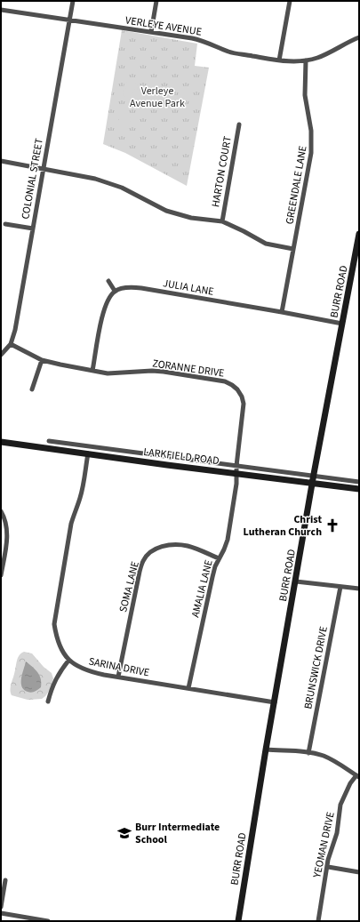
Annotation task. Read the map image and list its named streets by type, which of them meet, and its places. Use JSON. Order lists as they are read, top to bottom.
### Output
{
  "streets": {
    "street": [
      "VERLEYE AVENUE",
      "HARTON COURT",
      "COLONIAL STREET",
      "GREENDALE LANE",
      "JULIA LANE",
      "BURR ROAD",
      "ZORANNE DRIVE",
      "LARKFIELD ROAD",
      "SOMA LANE",
      "AMALIA LANE",
      "SARINA DRIVE",
      "BRUNSWICK DRIVE",
      "YEOMAN DRIVE"
    ]
  },
  "crossings": [
    ["VERLEYE AVENUE", "COLONIAL STREET"],
    ["VERLEYE AVENUE", "GREENDALE LANE"],
    ["COLONIAL STREET", "ZORANNE DRIVE"],
    ["GREENDALE LANE", "JULIA LANE"],
    ["JULIA LANE", "BURR ROAD"],
    ["BURR ROAD", "LARKFIELD ROAD"],
    ["BURR ROAD", "SARINA DRIVE"],
    ["ZORANNE DRIVE", "LARKFIELD ROAD"],
    ["ZORANNE DRIVE", "AMALIA LANE"],
    ["LARKFIELD ROAD", "AMALIA LANE"],
    ["SOMA LANE", "AMALIA LANE"],
    ["SOMA LANE", "SARINA DRIVE"],
    ["AMALIA LANE", "SARINA DRIVE"]
  ],
  "parks": ["Verleye Avenue Park"],
  "places": {
    "church": ["Christ Lutheran Church"],
    "school or university": ["Burr Intermediate School"]
  }
}
